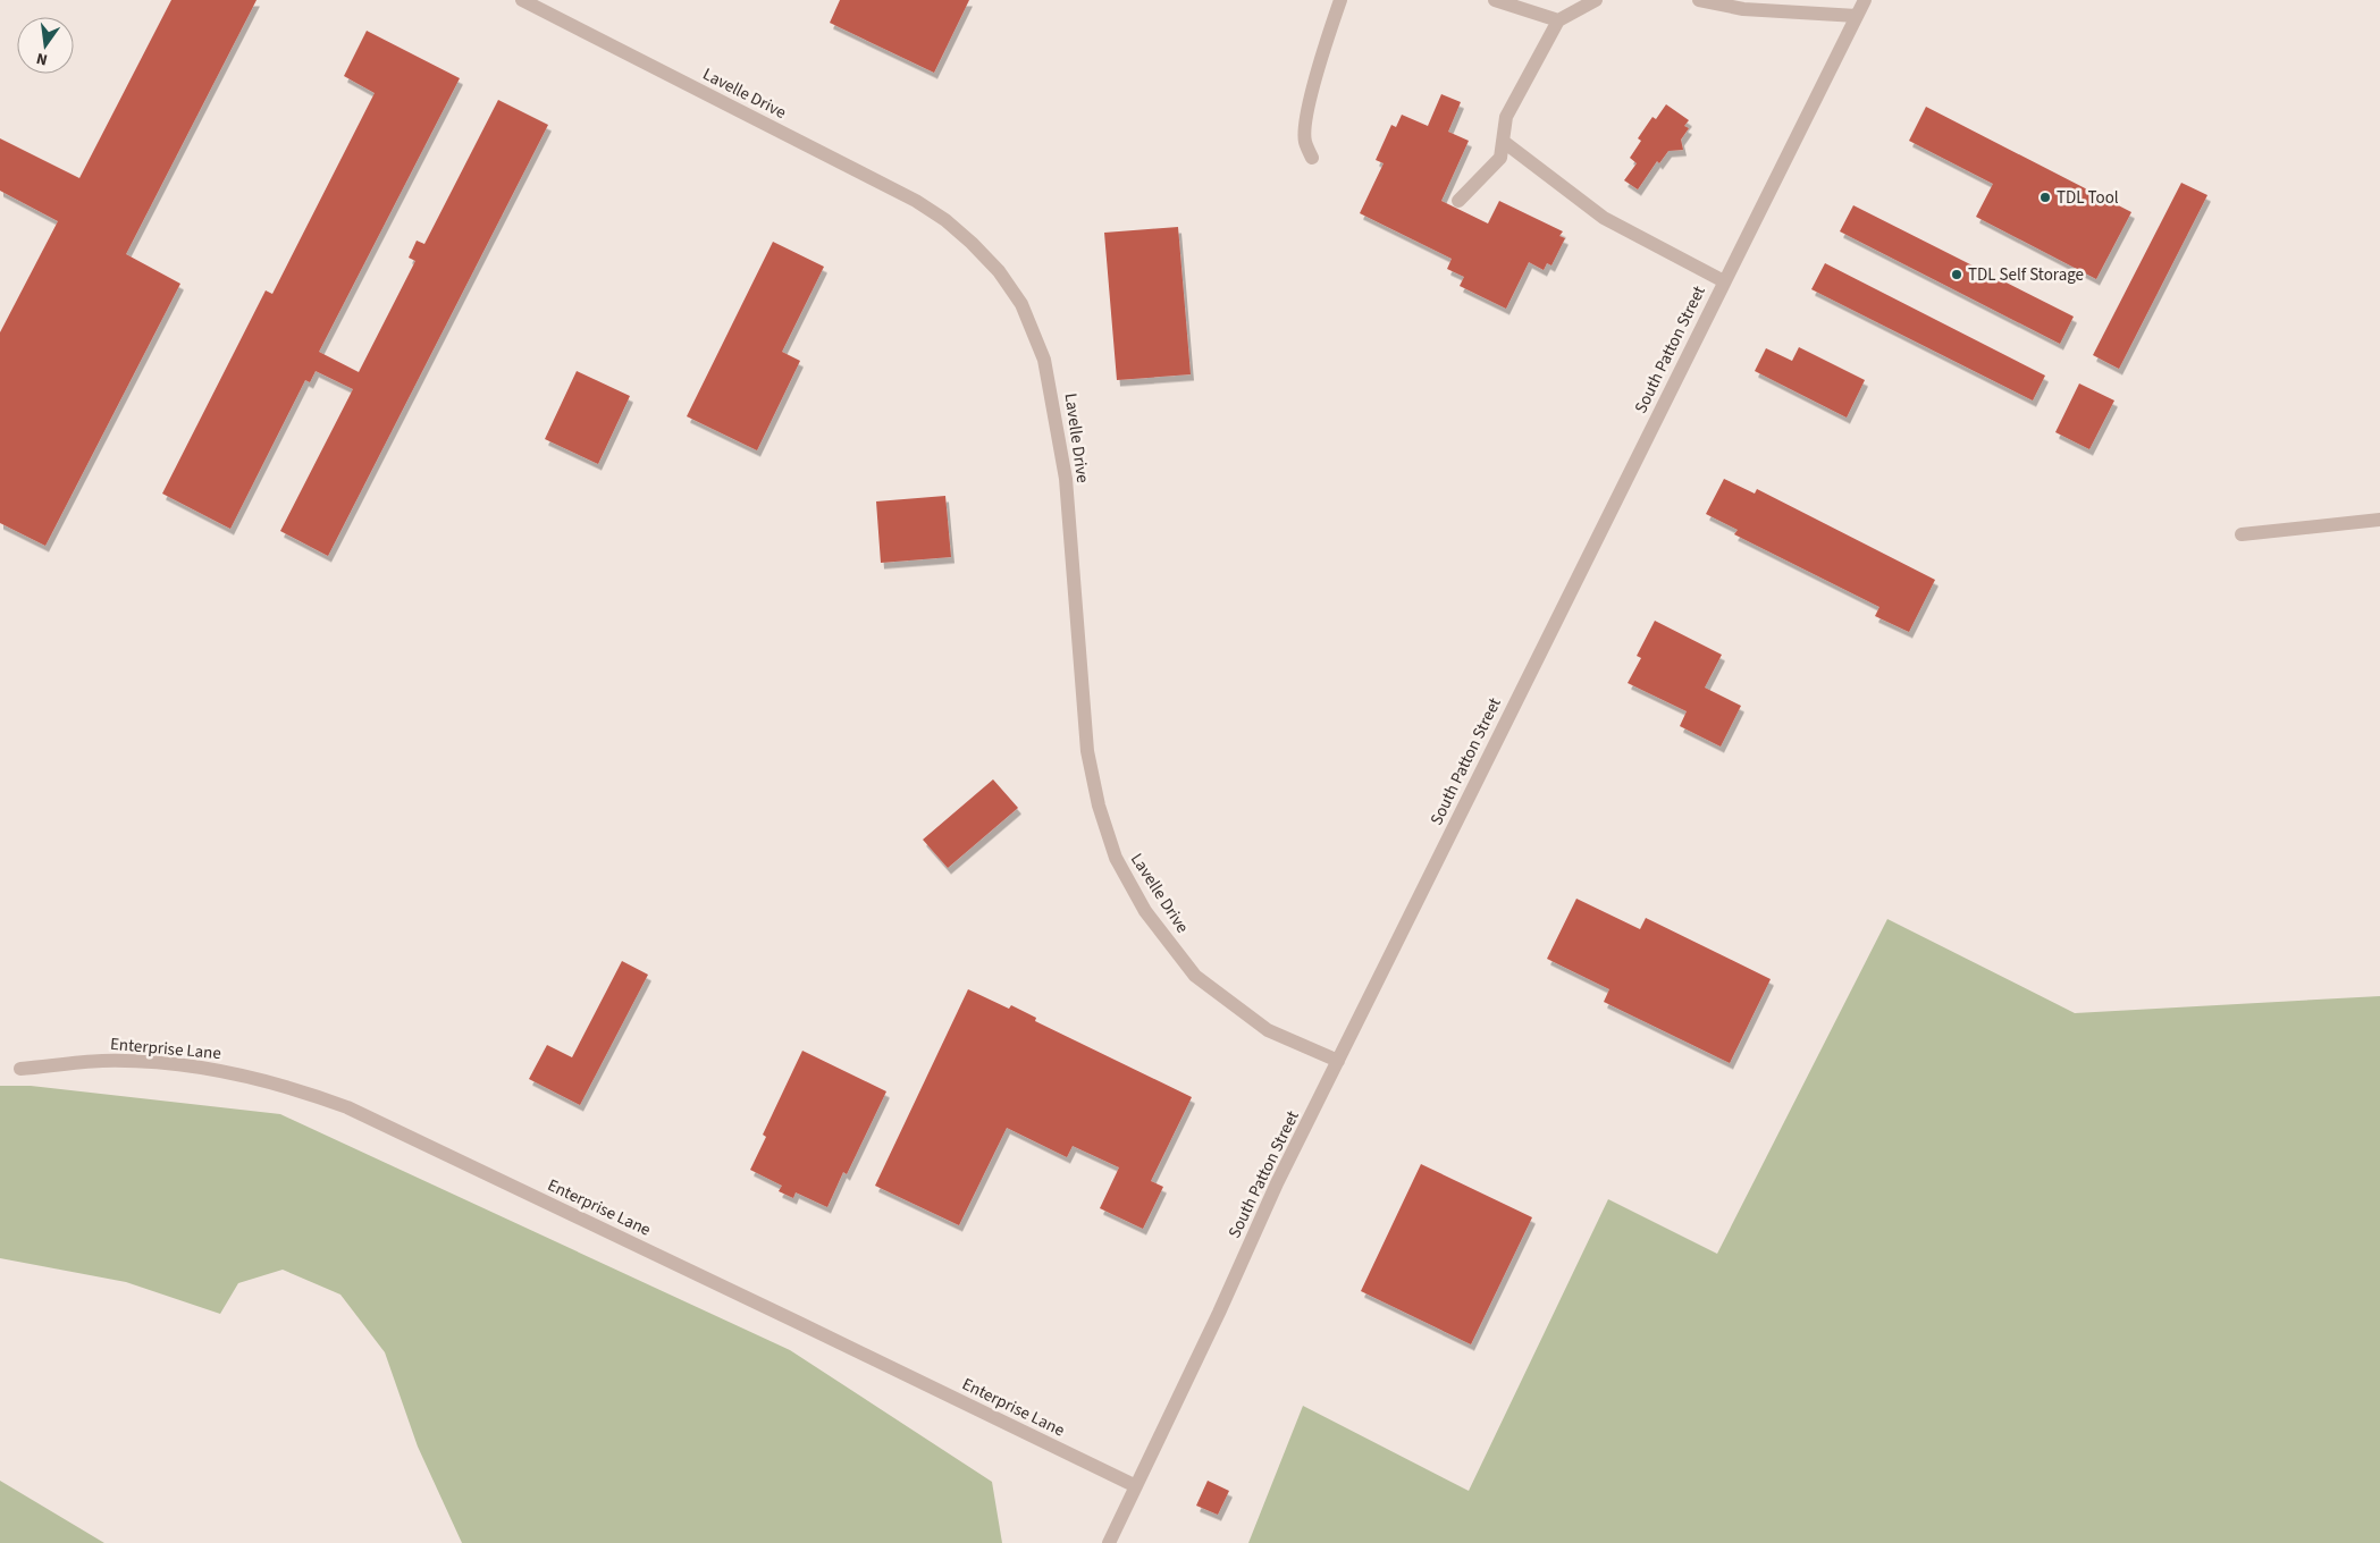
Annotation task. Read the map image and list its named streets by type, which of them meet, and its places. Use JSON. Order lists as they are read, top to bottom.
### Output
{
  "streets": {
    "street": ["Lavelle Drive", "South Patton Street", "Enterprise Lane"]
  },
  "crossings": [
    ["Lavelle Drive", "South Patton Street"],
    ["South Patton Street", "Enterprise Lane"]
  ],
  "places": ["TDL Tool", "TDL Self Storage"],
  "north": "bottom"
}
